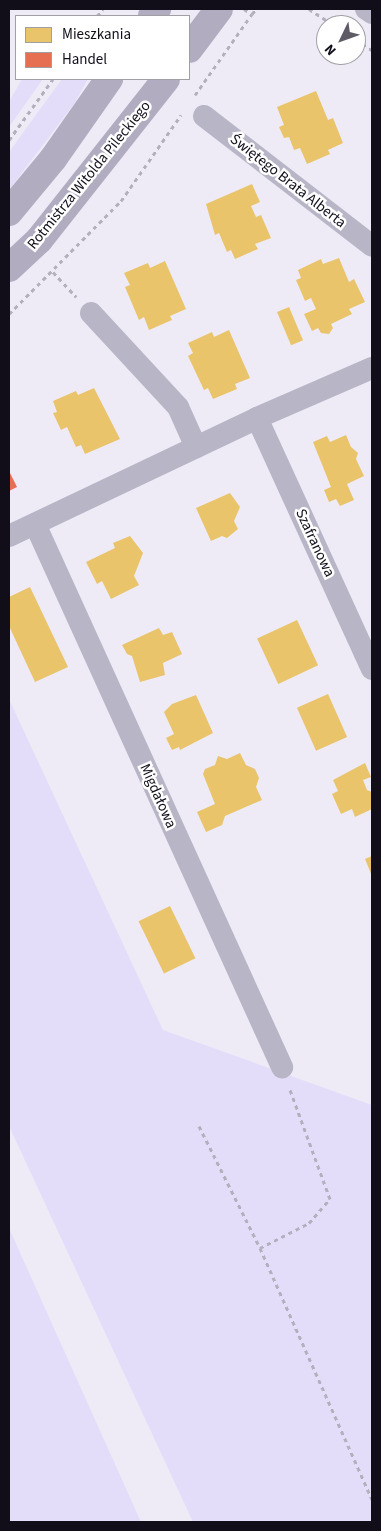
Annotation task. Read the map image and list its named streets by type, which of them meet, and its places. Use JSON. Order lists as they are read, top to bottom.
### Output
{
  "streets": {
    "main road": ["Rotmistrza Witolda Pileckiego"],
    "street": ["Świętego Brata Alberta", "Szafranowa", "Migdałowa"]
  },
  "legend": ["Mieszkania", "Handel"],
  "north": "bottom left"
}
